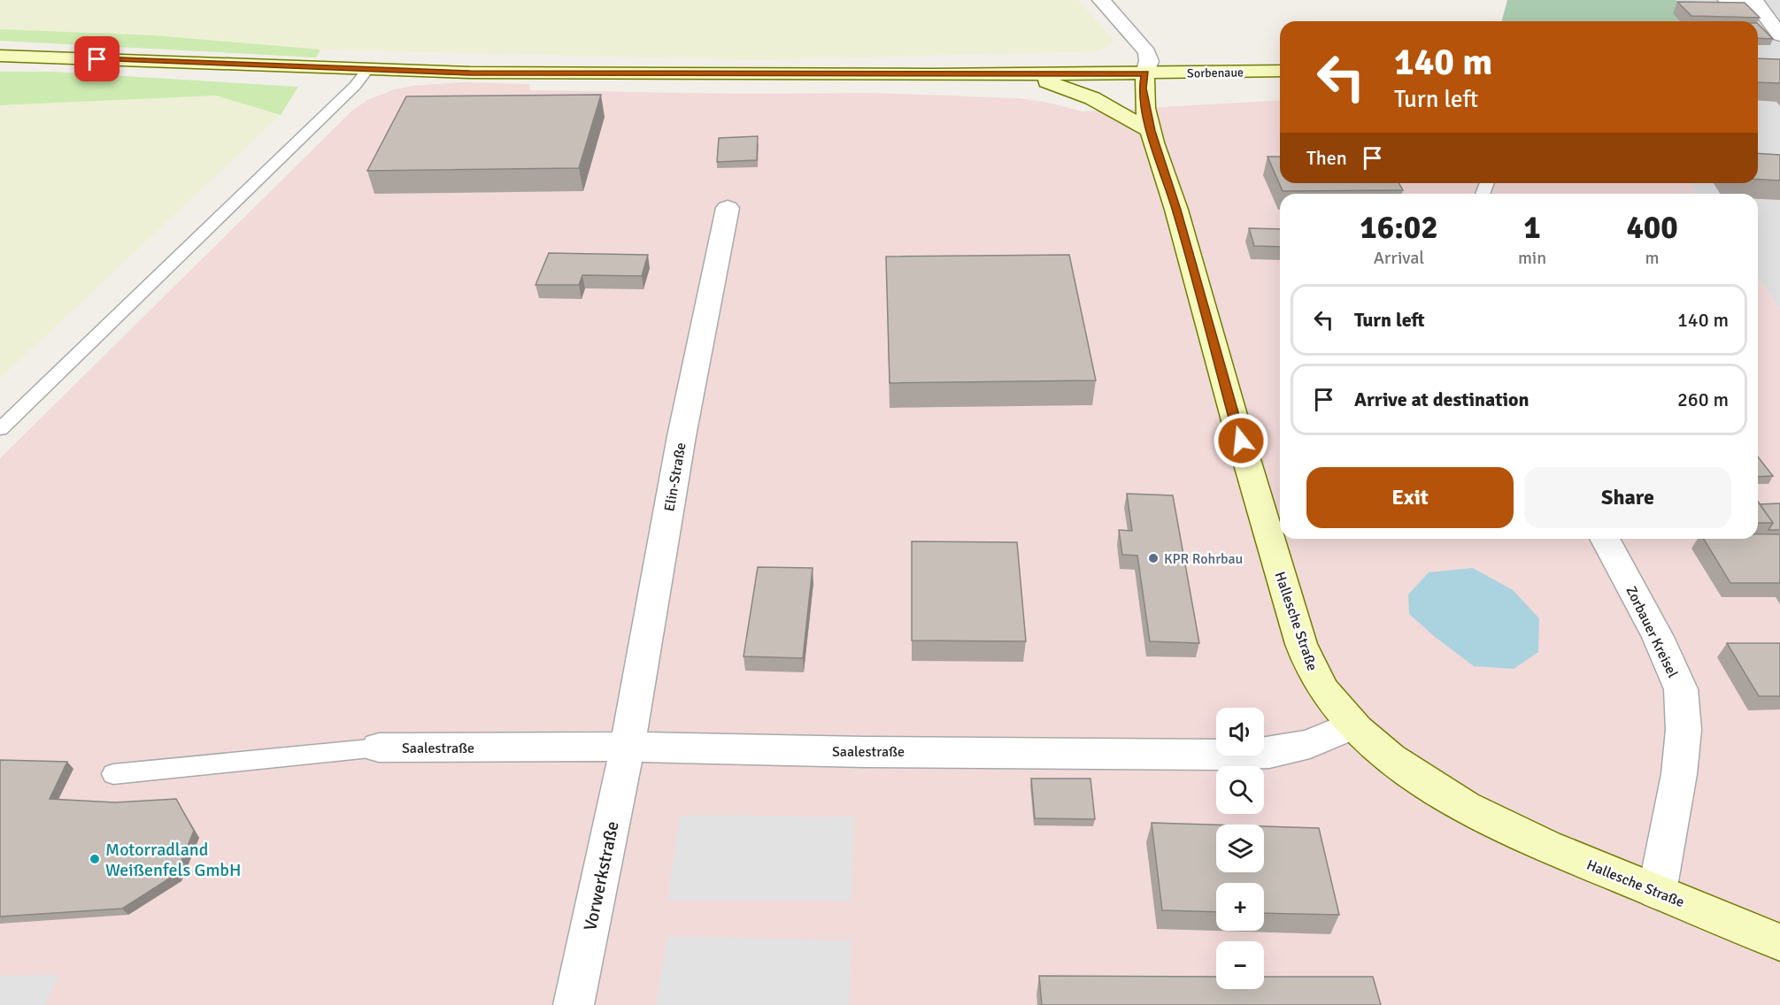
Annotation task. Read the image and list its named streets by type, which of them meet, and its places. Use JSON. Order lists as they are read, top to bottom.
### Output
{
  "streets": {
    "main road": ["Sorbenaue", "Hallesche Straße"],
    "street": [
      "Elin-Straße",
      "Zorbauer Kreisel",
      "Saalestraße",
      "Vorwerkstraße"
    ]
  },
  "crossings": [
    ["Sorbenaue", "Hallesche Straße"],
    ["Elin-Straße", "Saalestraße"],
    ["Elin-Straße", "Vorwerkstraße"],
    ["Hallesche Straße", "Zorbauer Kreisel"],
    ["Hallesche Straße", "Saalestraße"],
    ["Saalestraße", "Vorwerkstraße"]
  ],
  "places": ["KPR Rohrbau", "Motorradland Weißenfels GmbH"],
  "page": {
    "turn": ["140 m", "Turn left"],
    "then": "Then",
    "eta": [
      "16:02",
      "Arrival",
      "1",
      "min",
      "400",
      "m"
    ],
    "list": [
      {
        "name": "Turn left",
        "value": "140 m"
      },
      {
        "name": "Arrive at destination",
        "value": "260 m"
      }
    ],
    "buttons": ["Exit", "Share"],
    "map_buttons": ["+", "−"]
  }
}
